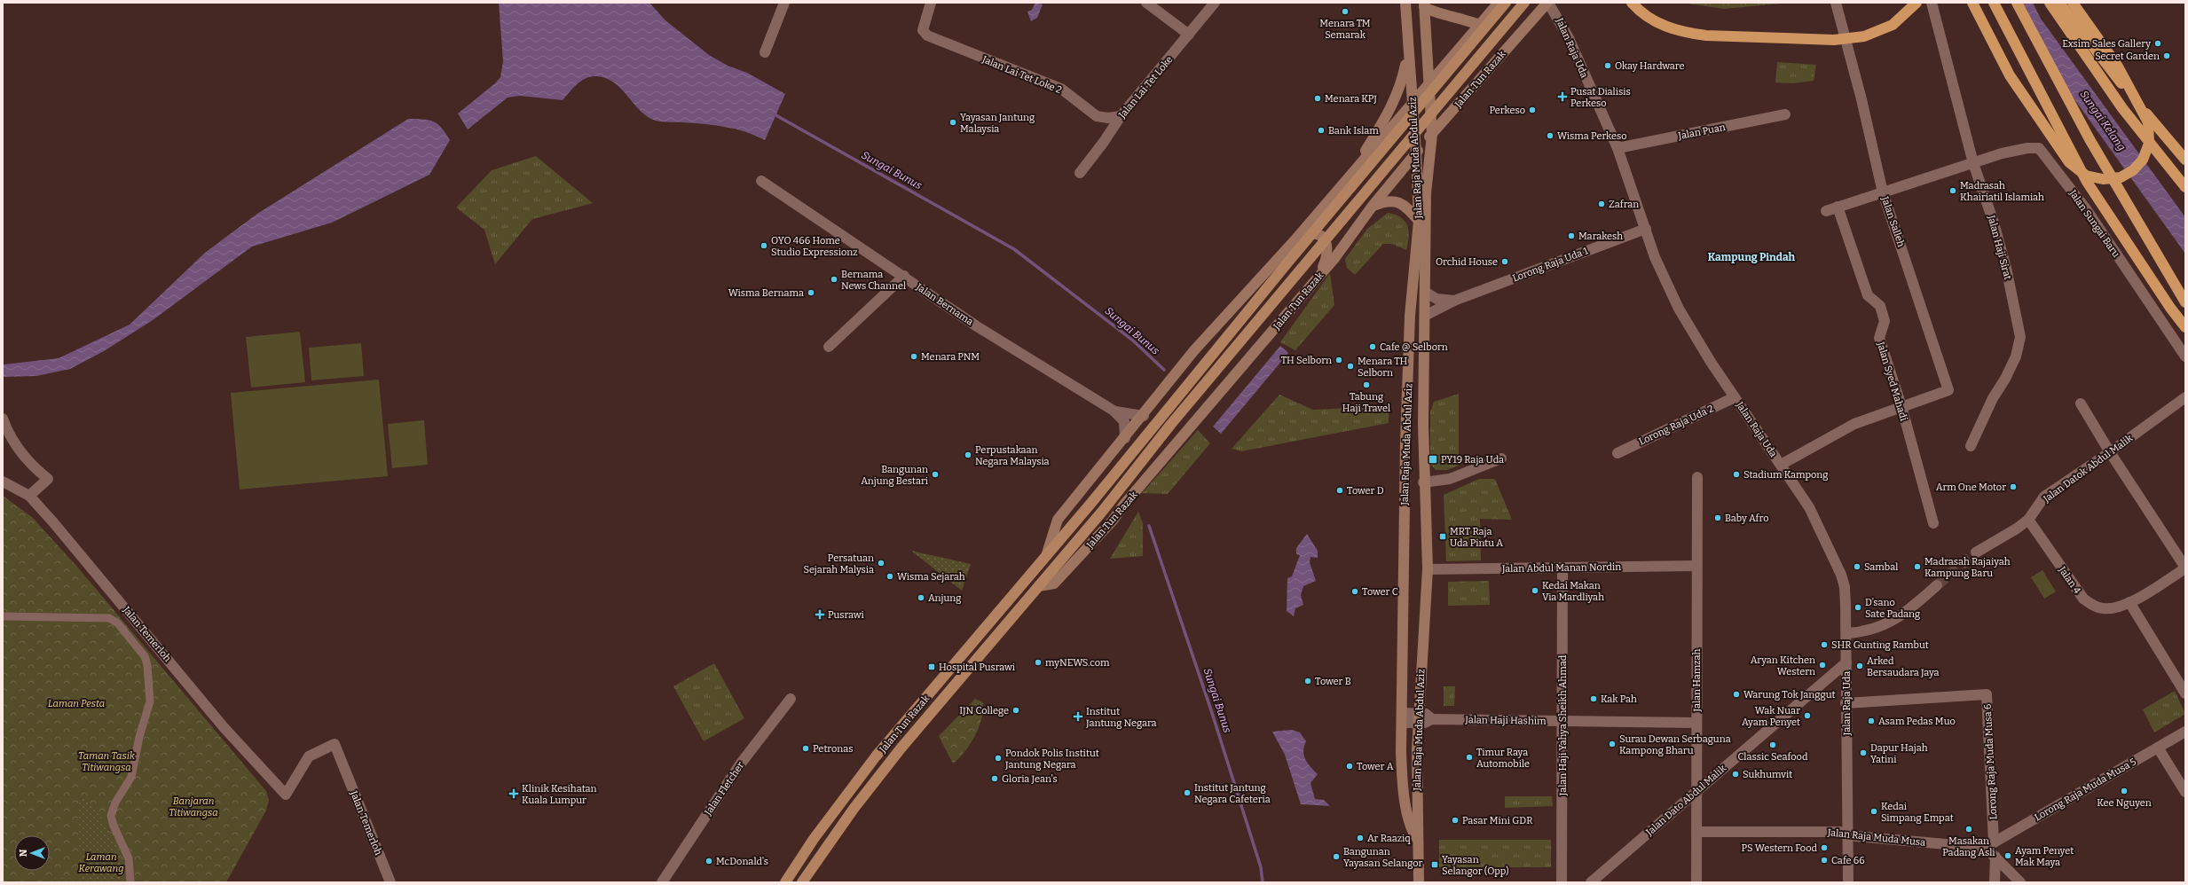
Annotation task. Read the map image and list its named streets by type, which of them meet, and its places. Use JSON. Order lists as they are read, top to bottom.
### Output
{
  "streets": {
    "main road": ["Jalan Tun Razak", "Jalan Raja Muda Abdul Aziz"],
    "street": [
      "Jalan Raja Uda",
      "Jalan Lai Tet Loke 2",
      "Jalan Lai Tet Loke",
      "Jalan Puan",
      "Jalan Salleh",
      "Jalan Sungai Baru",
      "Jalan Haji Sirat",
      "Lorong Raja Uda 1",
      "Jalan Bernama",
      "Jalan Syed Mahadi",
      "Lorong Raja Uda 2",
      "Jalan Datok Abdul Malik",
      "Jalan Abdul Manan Nordin",
      "Jalan 4",
      "Jalan Temerloh",
      "Jalan Hamzah",
      "Jalan Haji Hashim",
      "Jalan Haji Yahya Sheikh Ahmad",
      "Lorong Raja Muda Musa 6",
      "Jalan Fletcher",
      "Lorong Raja Muda Musa 5",
      "Jalan Dato Abdul Malik",
      "Jalan Raja Muda Musa"
    ]
  },
  "crossings": [
    ["Jalan Raja Uda", "Jalan Tun Razak"],
    ["Jalan Raja Uda", "Jalan Puan"],
    ["Jalan Raja Uda", "Lorong Raja Uda 1"],
    ["Jalan Raja Uda", "Lorong Raja Uda 2"],
    ["Jalan Raja Uda", "Lorong Raja Muda Musa 6"],
    ["Jalan Raja Uda", "Jalan Dato Abdul Malik"],
    ["Jalan Raja Uda", "Jalan Raja Muda Musa"],
    ["Jalan Lai Tet Loke 2", "Jalan Lai Tet Loke"],
    ["Jalan Tun Razak", "Jalan Raja Muda Abdul Aziz"],
    ["Jalan Tun Razak", "Jalan Bernama"],
    ["Jalan Raja Muda Abdul Aziz", "Lorong Raja Uda 1"],
    ["Jalan Raja Muda Abdul Aziz", "Jalan Abdul Manan Nordin"],
    ["Jalan Raja Muda Abdul Aziz", "Jalan Haji Hashim"],
    ["Jalan Salleh", "Jalan Syed Mahadi"],
    ["Jalan Sungai Baru", "Jalan Haji Sirat"],
    ["Jalan Datok Abdul Malik", "Jalan 4"],
    ["Jalan Abdul Manan Nordin", "Jalan Hamzah"],
    ["Jalan Abdul Manan Nordin", "Jalan Haji Yahya Sheikh Ahmad"],
    ["Jalan Hamzah", "Jalan Haji Hashim"],
    ["Jalan Hamzah", "Jalan Dato Abdul Malik"],
    ["Jalan Hamzah", "Jalan Raja Muda Musa"],
    ["Jalan Haji Hashim", "Jalan Haji Yahya Sheikh Ahmad"],
    ["Lorong Raja Muda Musa 6", "Lorong Raja Muda Musa 5"],
    ["Lorong Raja Muda Musa 6", "Jalan Raja Muda Musa"],
    ["Lorong Raja Muda Musa 5", "Jalan Raja Muda Musa"]
  ],
  "districts": ["Kampung Pindah"],
  "water": ["Sungai Kelang", "Sungai Bunus"],
  "parks": [
    "Laman Pesta",
    "Taman Tasik Titiwangsa",
    "Banjaran Titiwangsa",
    "Laman Kerawang"
  ],
  "places": {
    "other": [
      "Menara TM Semarak",
      "Exsim Sales Gallery",
      "Secret Garden",
      "Okay Hardware",
      "Menara KPJ",
      "Perkeso",
      "Yayasan Jantung Malaysia",
      "Bank Islam",
      "Wisma Perkeso",
      "Madrasah Khairiatil Islamiah",
      "Zafran",
      "Marakesh",
      "OYO 466 Home Studio Expressionz",
      "Orchid House",
      "Bernama News Channel",
      "Wisma Bernama",
      "Cafe @ Selborn",
      "Menara PNM",
      "TH Selborn",
      "Menara TH Selborn",
      "Tabung Haji Travel",
      "Perpustakaan Negara Malaysia",
      "Bangunan Anjung Bestari",
      "Stadium Kampong",
      "Arm One Motor",
      "Tower D",
      "Baby Afro",
      "Persatuan Sejarah Malysia",
      "Sambal",
      "Madrasah Rajaiyah Kampung Baru",
      "Wisma Sejarah",
      "Kedai Makan Via Mardliyah",
      "Tower C",
      "Anjung",
      "D’sano Sate Padang",
      "SHR Gunting Rambut",
      "myNEWS.com",
      "Aryan Kitchen Western",
      "Arked Bersaudara Jaya",
      "Tower B",
      "Warung Tok Janggut",
      "Kak Pah",
      "IJN College",
      "Wak Nuar Ayam Penyet",
      "Asam Pedas Muo",
      "Surau Dewan Serbaguna Kampong Bharu",
      "Classic Seafood",
      "Petronas",
      "Dapur Hajah Yatini",
      "Timur Raya Automobile",
      "Pondok Polis Institut Jantung Negara",
      "Tower A",
      "Sukhumvit",
      "Gloria Jean's",
      "Kee Nguyen",
      "Institut Jantung Negara Cafeteria",
      "Kedai Simpang Empat",
      "Pasar Mini GDR",
      "Masakan Padang Asli",
      "Ar Raaziq",
      "PS Western Food",
      "Ayam Penyet Mak Maya",
      "Bangunan Yayasan Selangor",
      "Cafe 66",
      "McDonald's"
    ],
    "health": [
      "Pusat Dialisis Perkeso",
      "Pusrawi",
      "Institut Jantung Negara",
      "Klinik Kesihatan Kuala Lumpur"
    ],
    "transit": [
      "PY19 Raja Uda",
      "MRT Raja Uda Pintu A",
      "Hospital Pusrawi",
      "Yayasan Selangor (Opp)"
    ]
  },
  "north": "left"
}
